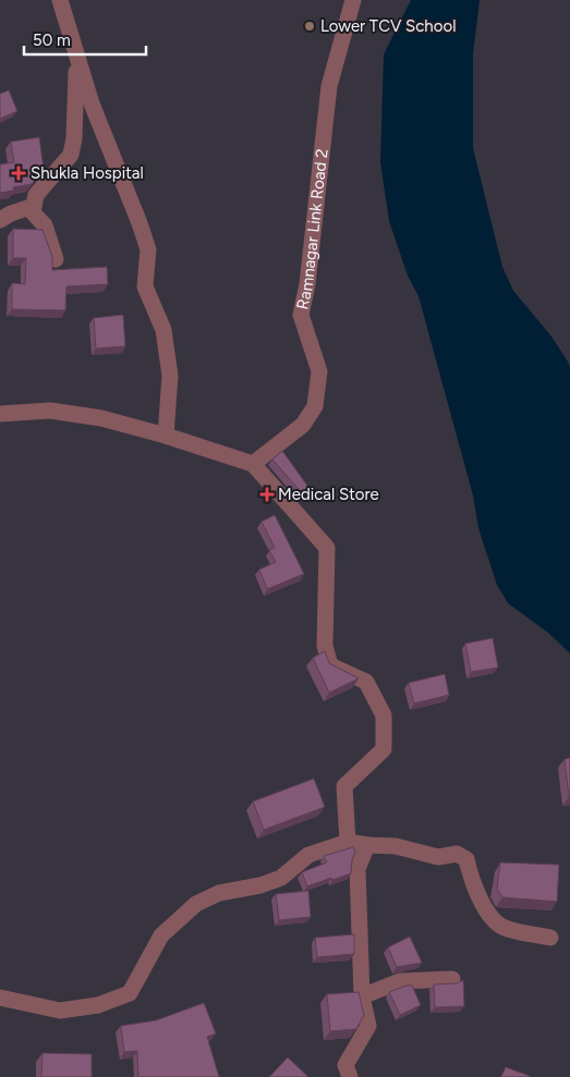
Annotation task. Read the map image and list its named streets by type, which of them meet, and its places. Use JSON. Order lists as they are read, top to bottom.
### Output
{
  "streets": {
    "street": ["Ramnagar Link Road 2"]
  },
  "places": {
    "other": ["Lower TCV School"],
    "health": ["Shukla Hospital", "Medical Store"]
  },
  "scale_bar": "50 m"
}
